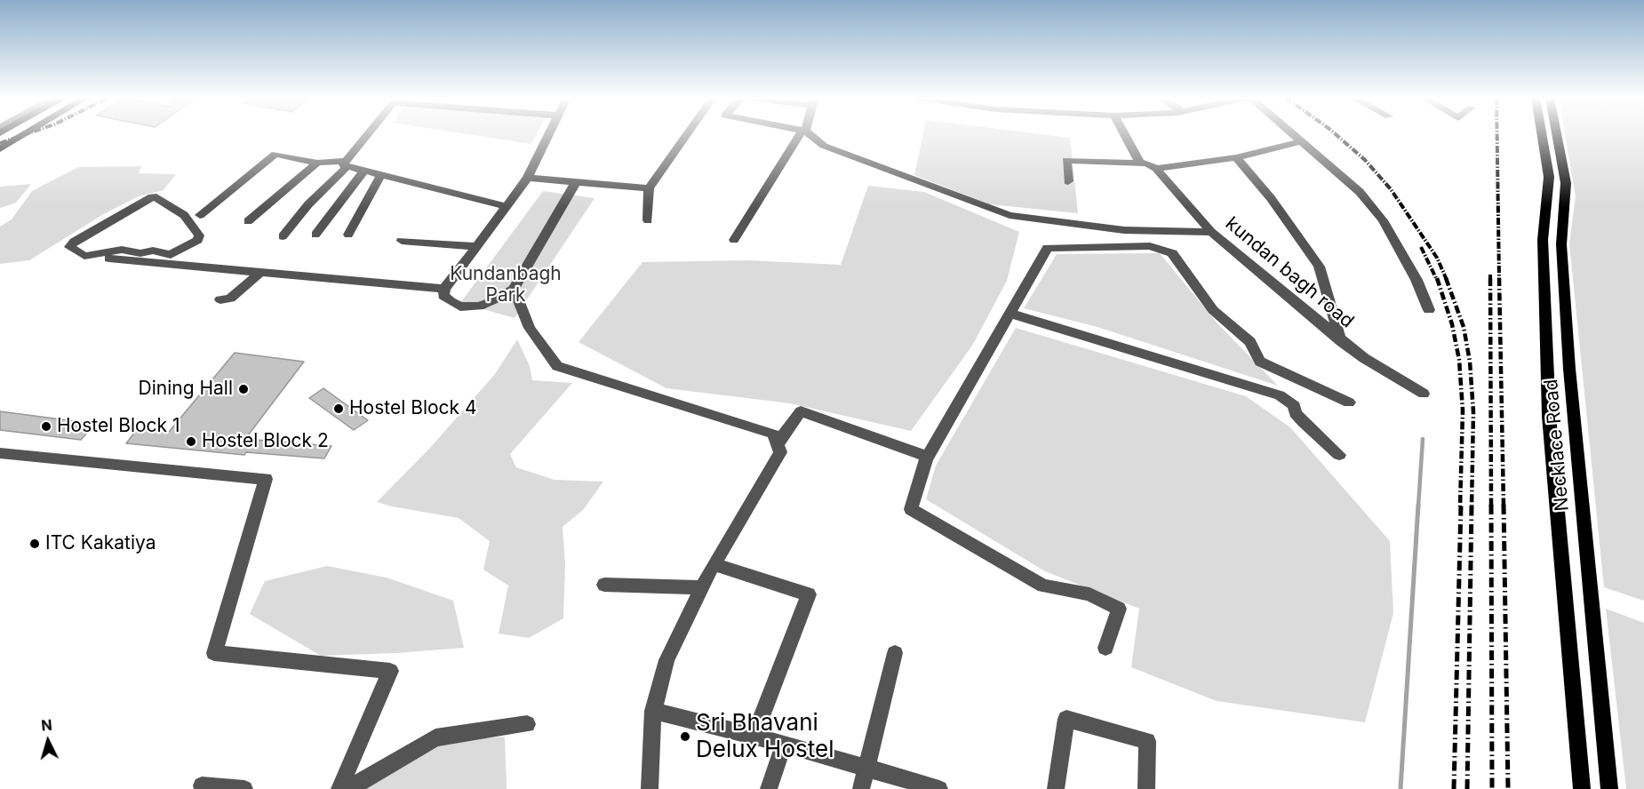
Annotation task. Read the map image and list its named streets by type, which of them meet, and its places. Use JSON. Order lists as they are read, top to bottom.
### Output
{
  "streets": {
    "main road": ["Necklace Road"],
    "street": ["kundan bagh road"]
  },
  "parks": ["Kundanbagh Park"],
  "places": [
    "Dining Hall",
    "Hostel Block 4",
    "Hostel Block 1",
    "Hostel Block 2",
    "ITC Kakatiya",
    "Sri Bhavani Delux Hostel"
  ],
  "north": "top"
}
